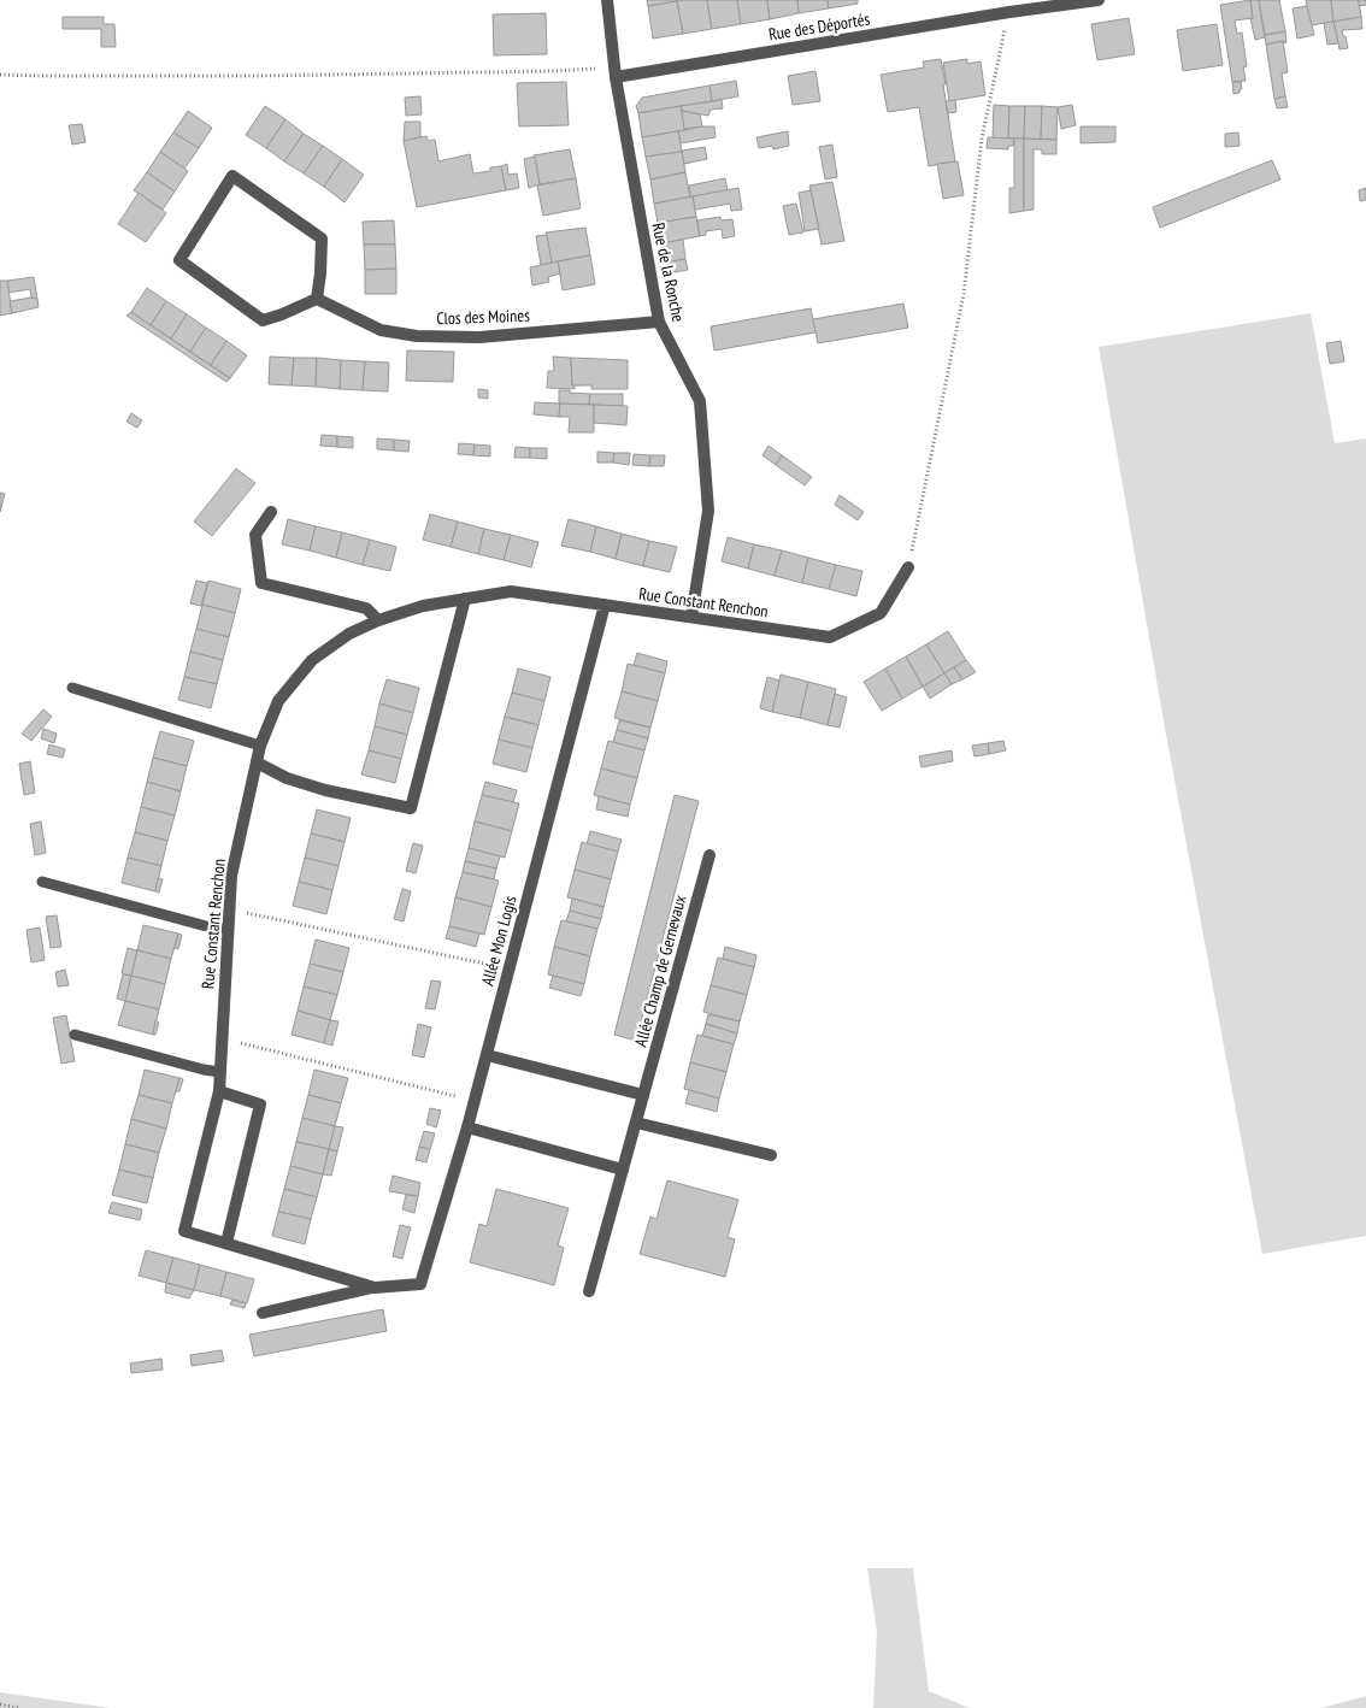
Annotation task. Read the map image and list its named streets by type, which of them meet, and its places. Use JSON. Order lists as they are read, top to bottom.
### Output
{
  "streets": {
    "street": [
      "Rue des Déportés",
      "Rue de la Ronche",
      "Clos des Moines",
      "Rue Constant Renchon",
      "Allée Mon Logis",
      "Allée Champ de Gernevaux"
    ]
  },
  "crossings": [
    ["Rue des Déportés", "Rue de la Ronche"],
    ["Rue de la Ronche", "Clos des Moines"],
    ["Rue de la Ronche", "Rue Constant Renchon"],
    ["Rue Constant Renchon", "Allée Mon Logis"]
  ]
}
